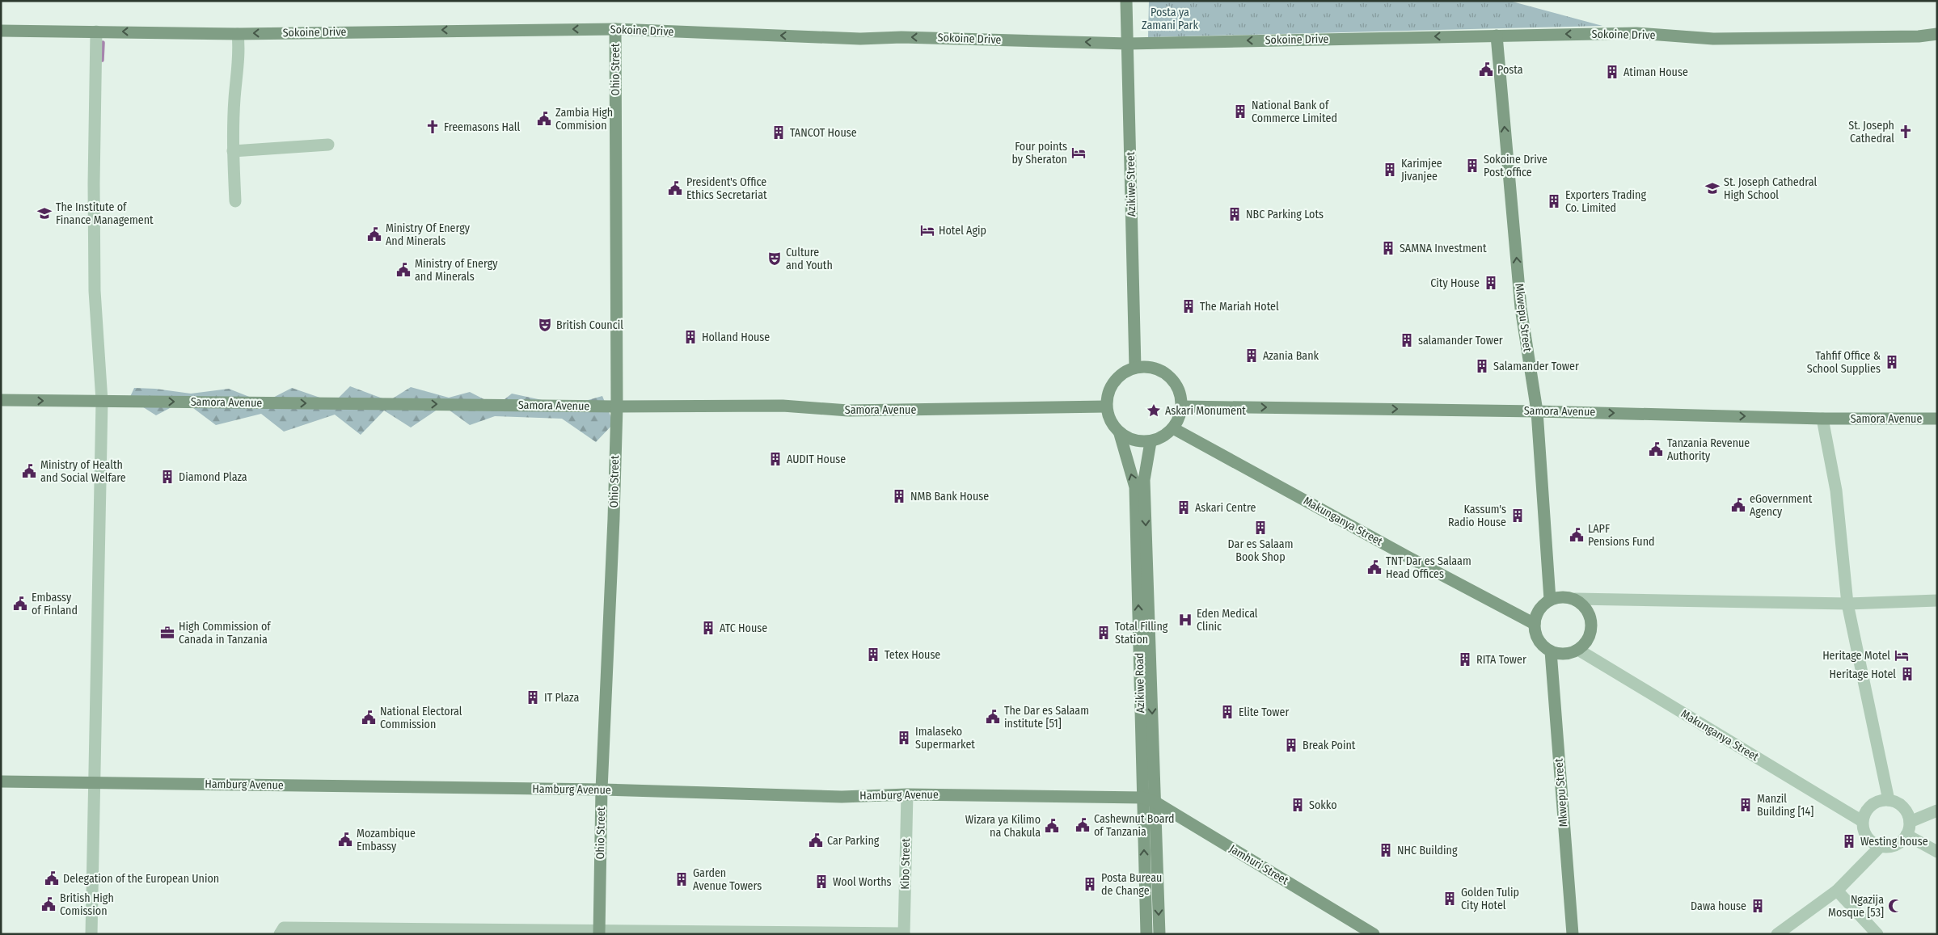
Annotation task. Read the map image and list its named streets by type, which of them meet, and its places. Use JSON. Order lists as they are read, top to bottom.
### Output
{
  "streets": {
    "street": [
      "Sokoine Drive",
      "Ohio Street",
      "Azikiwe Street",
      "Mkwepu Street",
      "Samora Avenue",
      "Makunganya Street",
      "Azikiwe Road",
      "Hamburg Avenue",
      "Kibo Street",
      "Jamhuri Street"
    ]
  },
  "crossings": [
    ["Sokoine Drive", "Ohio Street"],
    ["Sokoine Drive", "Azikiwe Street"],
    ["Sokoine Drive", "Mkwepu Street"],
    ["Ohio Street", "Samora Avenue"],
    ["Ohio Street", "Hamburg Avenue"],
    ["Azikiwe Street", "Samora Avenue"],
    ["Azikiwe Street", "Makunganya Street"],
    ["Azikiwe Street", "Azikiwe Road"],
    ["Mkwepu Street", "Samora Avenue"],
    ["Mkwepu Street", "Makunganya Street"],
    ["Samora Avenue", "Makunganya Street"],
    ["Samora Avenue", "Azikiwe Road"],
    ["Makunganya Street", "Azikiwe Road"],
    ["Azikiwe Road", "Hamburg Avenue"],
    ["Azikiwe Road", "Jamhuri Street"],
    ["Hamburg Avenue", "Kibo Street"],
    ["Hamburg Avenue", "Jamhuri Street"]
  ],
  "one_way": ["Sokoine Drive", "Mkwepu Street", "Samora Avenue"],
  "parks": ["Posta ya Zamani Park"],
  "places": {
    "public building": [
      "Posta",
      "Zambia High Commision",
      "President's Office Ethics Secretariat",
      "Ministry Of Energy And Minerals",
      "Ministry of Energy and Minerals",
      "Tanzania Revenue Authority",
      "Ministry of Health and Social Welfare",
      "eGovernment Agency",
      "LAPF Pensions Fund",
      "TNT Dar es Salaam Head Offices",
      "Embassy of Finland",
      "The Dar es Salaam institute [51]",
      "National Electoral Commission",
      "Cashewnut Board of Tanzania",
      "Wizara ya Kilimo na Chakula",
      "Mozambique Embassy",
      "Car Parking",
      "Delegation of the European Union",
      "British High Comission"
    ],
    "building": [
      "Atiman House",
      "National Bank of Commerce Limited",
      "TANCOT House",
      "Sokoine Drive Post office",
      "Karimjee Jivanjee",
      "Exporters Trading Co. Limited",
      "NBC Parking Lots",
      "SAMNA Investment",
      "City House",
      "The Mariah Hotel",
      "Holland House",
      "salamander Tower",
      "Azania Bank",
      "Tahfif Office & School Supplies",
      "Salamander Tower",
      "AUDIT House",
      "Diamond Plaza",
      "NMB Bank House",
      "Askari Centre",
      "Kassum's Radio House",
      "Dar es Salaam Book Shop",
      "ATC House",
      "Total Filling Station",
      "Tetex House",
      "RITA Tower",
      "Heritage Hotel",
      "IT Plaza",
      "Elite Tower",
      "Imalaseko Supermarket",
      "Break Point",
      "Sokko",
      "Manzil Building [14]",
      "Westing house",
      "NHC Building",
      "Garden Avenue Towers",
      "Wool Worths",
      "Posta Bureau de Change",
      "Golden Tulip City Hotel",
      "Dawa house"
    ],
    "church": ["Freemasons Hall", "St. Joseph Cathedral"],
    "hotel": ["Four points by Sheraton", "Hotel Agip", "Heritage Motel"],
    "school or university": ["St. Joseph Cathedral High School", "The Institute of Finance Management"],
    "theatre": ["Culture and Youth", "British Council"],
    "place": ["Askari Monument"],
    "hospital": ["Eden Medical Clinic"],
    "office": ["High Commission of Canada in Tanzania"],
    "mosque": ["Ngazija Mosque [53]"]
  }
}
